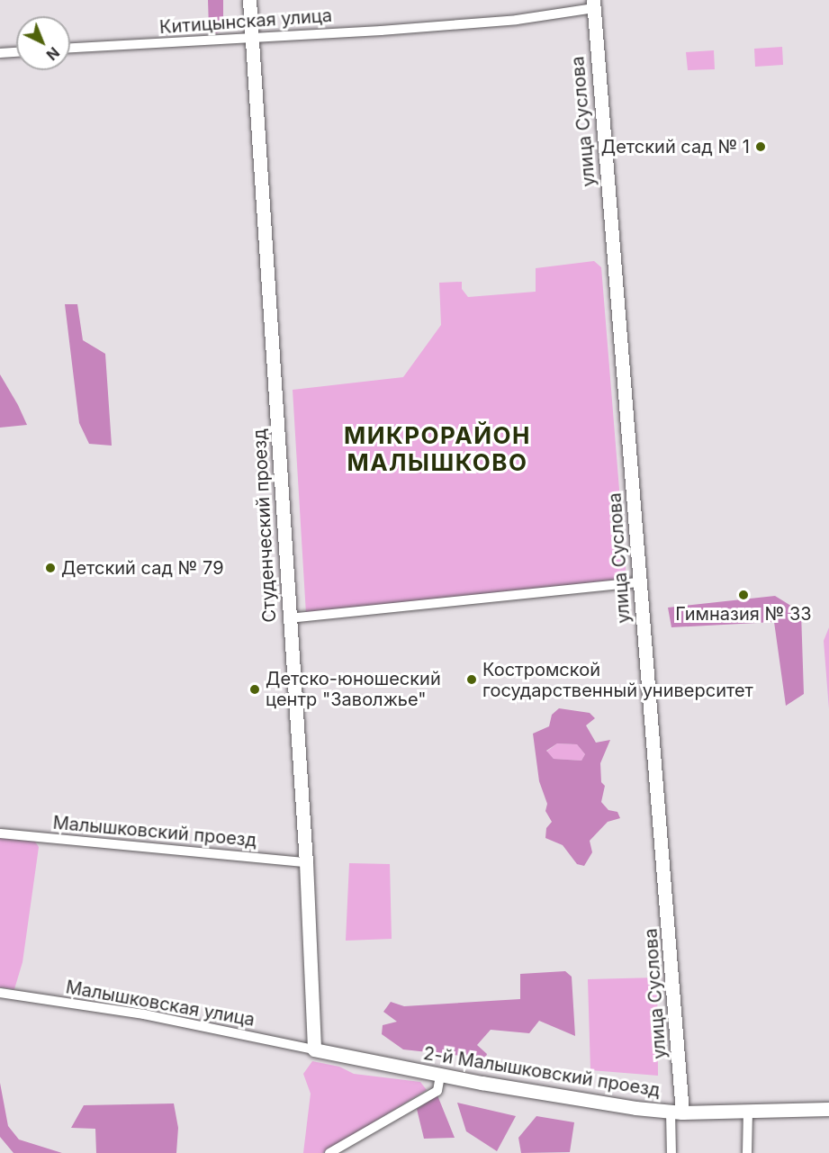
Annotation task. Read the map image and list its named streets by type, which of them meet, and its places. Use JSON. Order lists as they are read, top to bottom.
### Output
{
  "streets": {
    "street": [
      "Китицынская улица",
      "улица Суслова",
      "Студенческий проезд",
      "Малышковский проезд",
      "Малышковская улица",
      "2-й Малышковский проезд"
    ]
  },
  "crossings": [
    ["Китицынская улица", "улица Суслова"],
    ["Китицынская улица", "Студенческий проезд"],
    ["улица Суслова", "2-й Малышковский проезд"],
    ["Студенческий проезд", "Малышковский проезд"],
    ["Студенческий проезд", "Малышковская улица"],
    ["Студенческий проезд", "2-й Малышковский проезд"],
    ["Малышковская улица", "2-й Малышковский проезд"]
  ],
  "districts": ["МИКРОРАЙОН МАЛЫШКОВО"],
  "places": [
    "Детский сад № 1",
    "Детский сад № 79",
    "Гимназия № 33",
    "Костромской государственный университет",
    "Детско-юношеский центр \"Заволжье\""
  ],
  "north": "bottom right"
}
